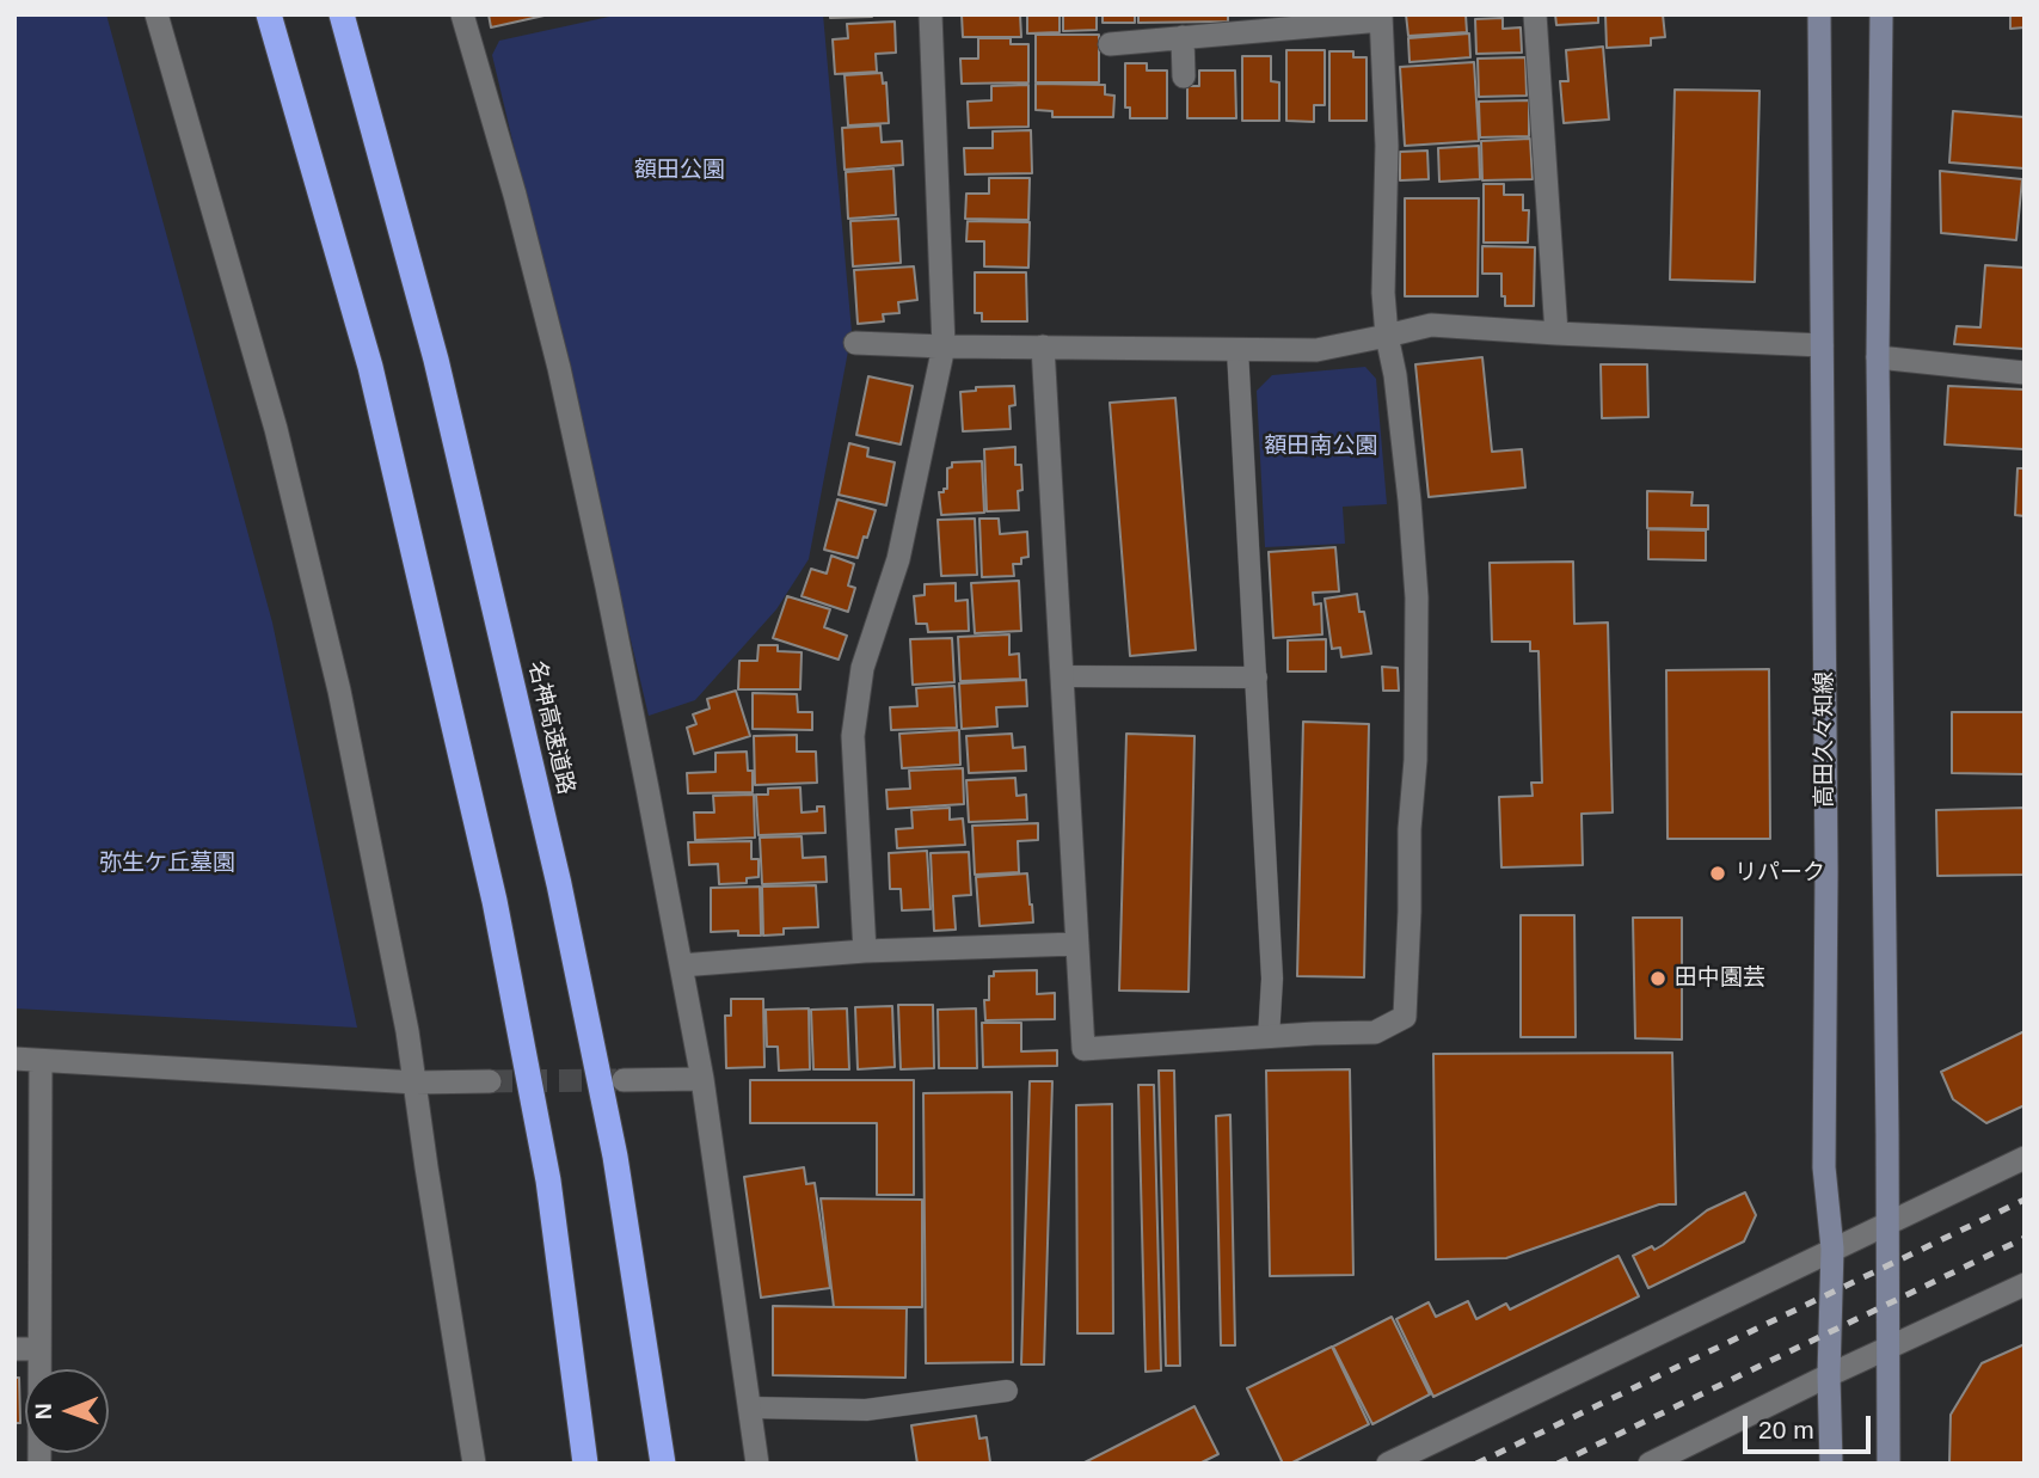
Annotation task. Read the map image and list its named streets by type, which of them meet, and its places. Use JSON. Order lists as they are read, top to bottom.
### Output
{
  "streets": {
    "highway": ["名神高速道路"],
    "main road": ["高田久々知線"]
  },
  "parks": ["額田公園", "額田南公園", "弥生ケ丘墓園"],
  "places": ["リパーク", "田中園芸"],
  "scale_bar": "20 m",
  "north": "left"
}
